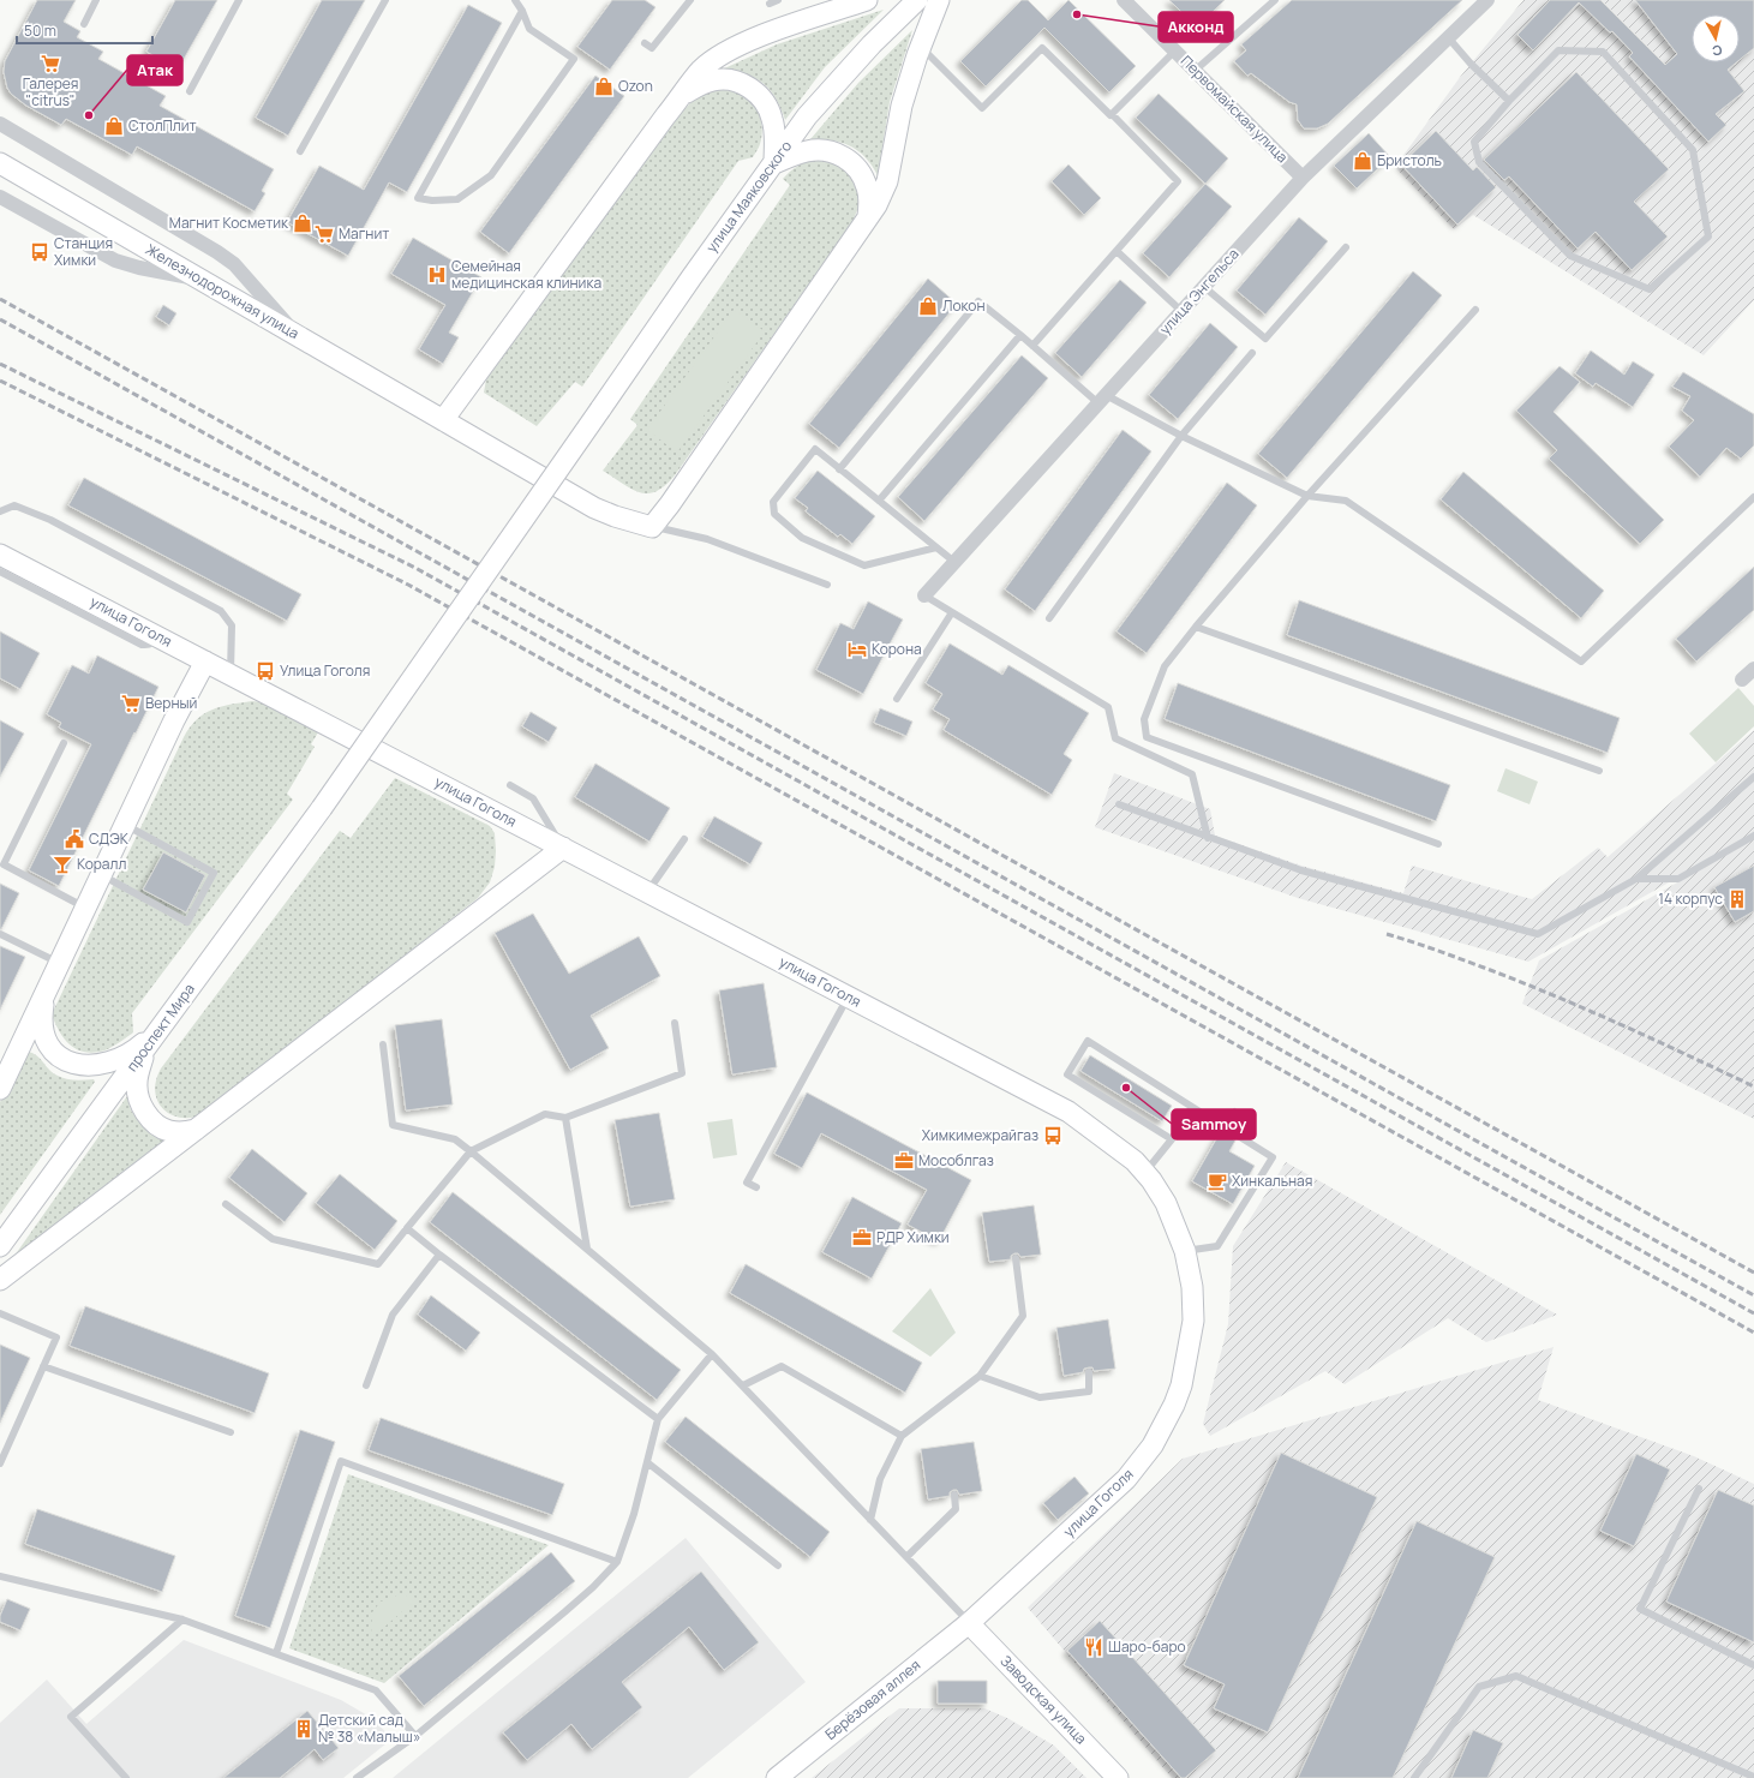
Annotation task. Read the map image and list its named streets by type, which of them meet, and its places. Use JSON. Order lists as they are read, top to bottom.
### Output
{
  "streets": {
    "street": [
      "Первомайская улица",
      "улица Маяковского",
      "Железнодорожная улица",
      "улица Энгельса",
      "улица Гоголя",
      "проспект Мира",
      "Берёзовая аллея",
      "Заводская улица"
    ]
  },
  "crossings": [
    ["Первомайская улица", "улица Энгельса"],
    ["улица Маяковского", "проспект Мира"],
    ["улица Гоголя", "Берёзовая аллея"],
    ["улица Гоголя", "Заводская улица"],
    ["Берёзовая аллея", "Заводская улица"]
  ],
  "places": {
    "other": ["Акконд", "Атак", "Sammoy"],
    "supermarket": ["Галерея \"citrus\"", "Магнит", "Верный"],
    "shop": [
      "Ozon",
      "СтолПлит",
      "Бристоль",
      "Магнит Косметик",
      "Локон"
    ],
    "bus stop": ["Станция Химки", "Улица Гоголя", "Химкимежрайгаз"],
    "hospital": ["Семейная медицинская клиника"],
    "hotel": ["Корона"],
    "public building": ["СДЭК"],
    "bar": ["Коралл"],
    "building": ["14 корпус", "Детский сад № 38 «Малыш»"],
    "office": ["Мособлгаз", "РДР Химки"],
    "cafe": ["Хинкальная"],
    "restaurant": ["Шаро-баро"]
  },
  "scale_bar": "50 m",
  "north": "bottom"
}
